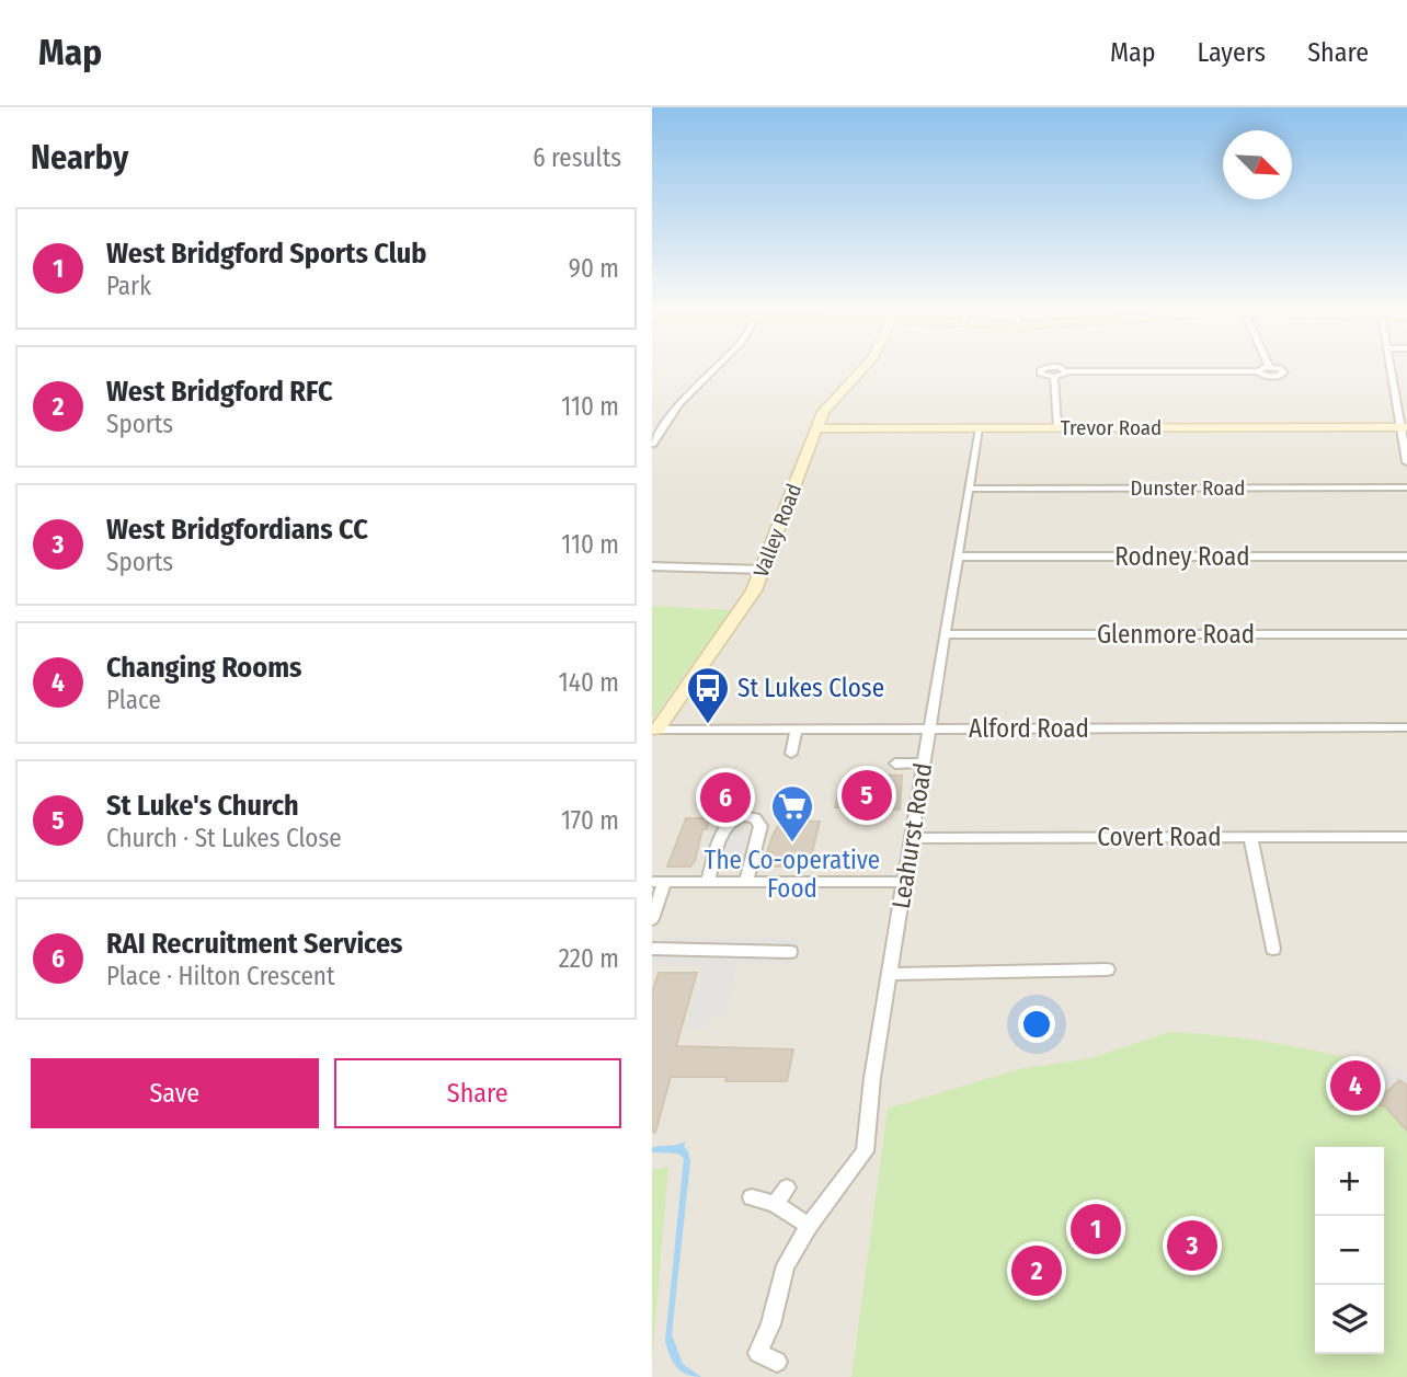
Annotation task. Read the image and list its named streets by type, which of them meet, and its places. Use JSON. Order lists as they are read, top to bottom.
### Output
{
  "streets": {
    "street": [
      "Trevor Road",
      "Dunster Road",
      "Valley Road",
      "Rodney Road",
      "Glenmore Road",
      "Alford Road",
      "Leahurst Road",
      "Covert Road"
    ]
  },
  "crossings": [
    ["Trevor Road", "Valley Road"],
    ["Trevor Road", "Leahurst Road"],
    ["Dunster Road", "Leahurst Road"],
    ["Valley Road", "Alford Road"],
    ["Rodney Road", "Leahurst Road"],
    ["Glenmore Road", "Leahurst Road"],
    ["Alford Road", "Leahurst Road"],
    ["Leahurst Road", "Covert Road"]
  ],
  "places": {
    "bus stop": ["St Lukes Close"],
    "supermarket": ["The Co-operative Food"]
  },
  "north": "bottom right",
  "page": {
    "header": "Map",
    "nav": ["Map", "Layers", "Share"],
    "heading": ["Nearby", "6 results"],
    "list": [
      {
        "mark": "1",
        "name": "West Bridgford Sports Club",
        "note": "Park",
        "value": "90 m"
      },
      {
        "mark": "2",
        "name": "West Bridgford RFC",
        "note": "Sports",
        "value": "110 m"
      },
      {
        "mark": "3",
        "name": "West Bridgfordians CC",
        "note": "Sports",
        "value": "110 m"
      },
      {
        "mark": "4",
        "name": "Changing Rooms",
        "note": "Place",
        "value": "140 m"
      },
      {
        "mark": "5",
        "name": "St Luke's Church",
        "note": "Church · St Lukes Close",
        "value": "170 m"
      },
      {
        "mark": "6",
        "name": "RAI Recruitment Services",
        "note": "Place · Hilton Crescent",
        "value": "220 m"
      }
    ],
    "pins": [
      "5",
      "6",
      "4",
      "1",
      "3",
      "2"
    ],
    "buttons": ["Save", "Share"],
    "map_buttons": ["+", "−"]
  }
}
